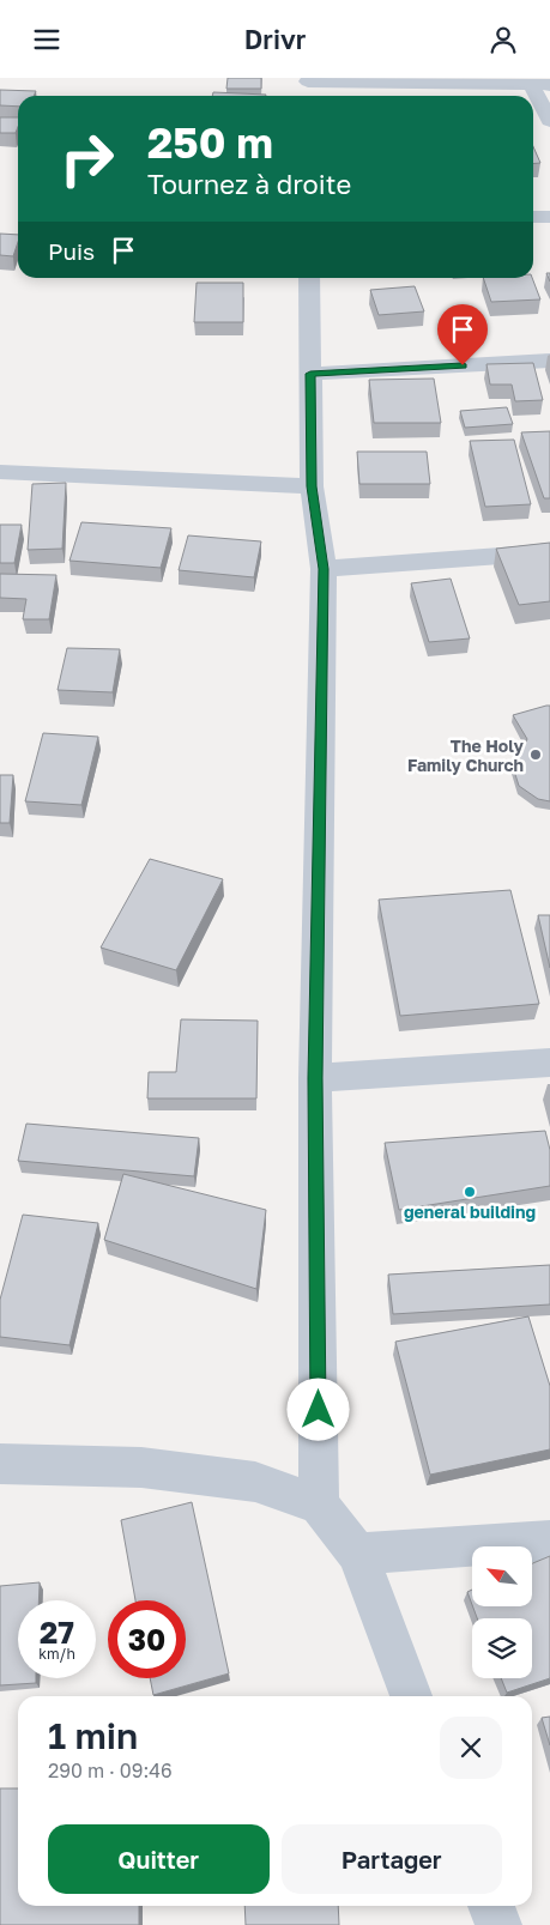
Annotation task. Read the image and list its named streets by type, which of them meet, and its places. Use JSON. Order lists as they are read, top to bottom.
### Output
{
  "places": ["The Holy Family Church", "general building"],
  "north": "top left",
  "page": {
    "header": "Drivr",
    "turn": ["250 m", "Tournez à droite"],
    "then": "Puis",
    "speed": "27 km/h",
    "limit": "30",
    "heading": ["1 min", "290 m · 09:46"],
    "buttons": ["Quitter", "Partager"]
  }
}
